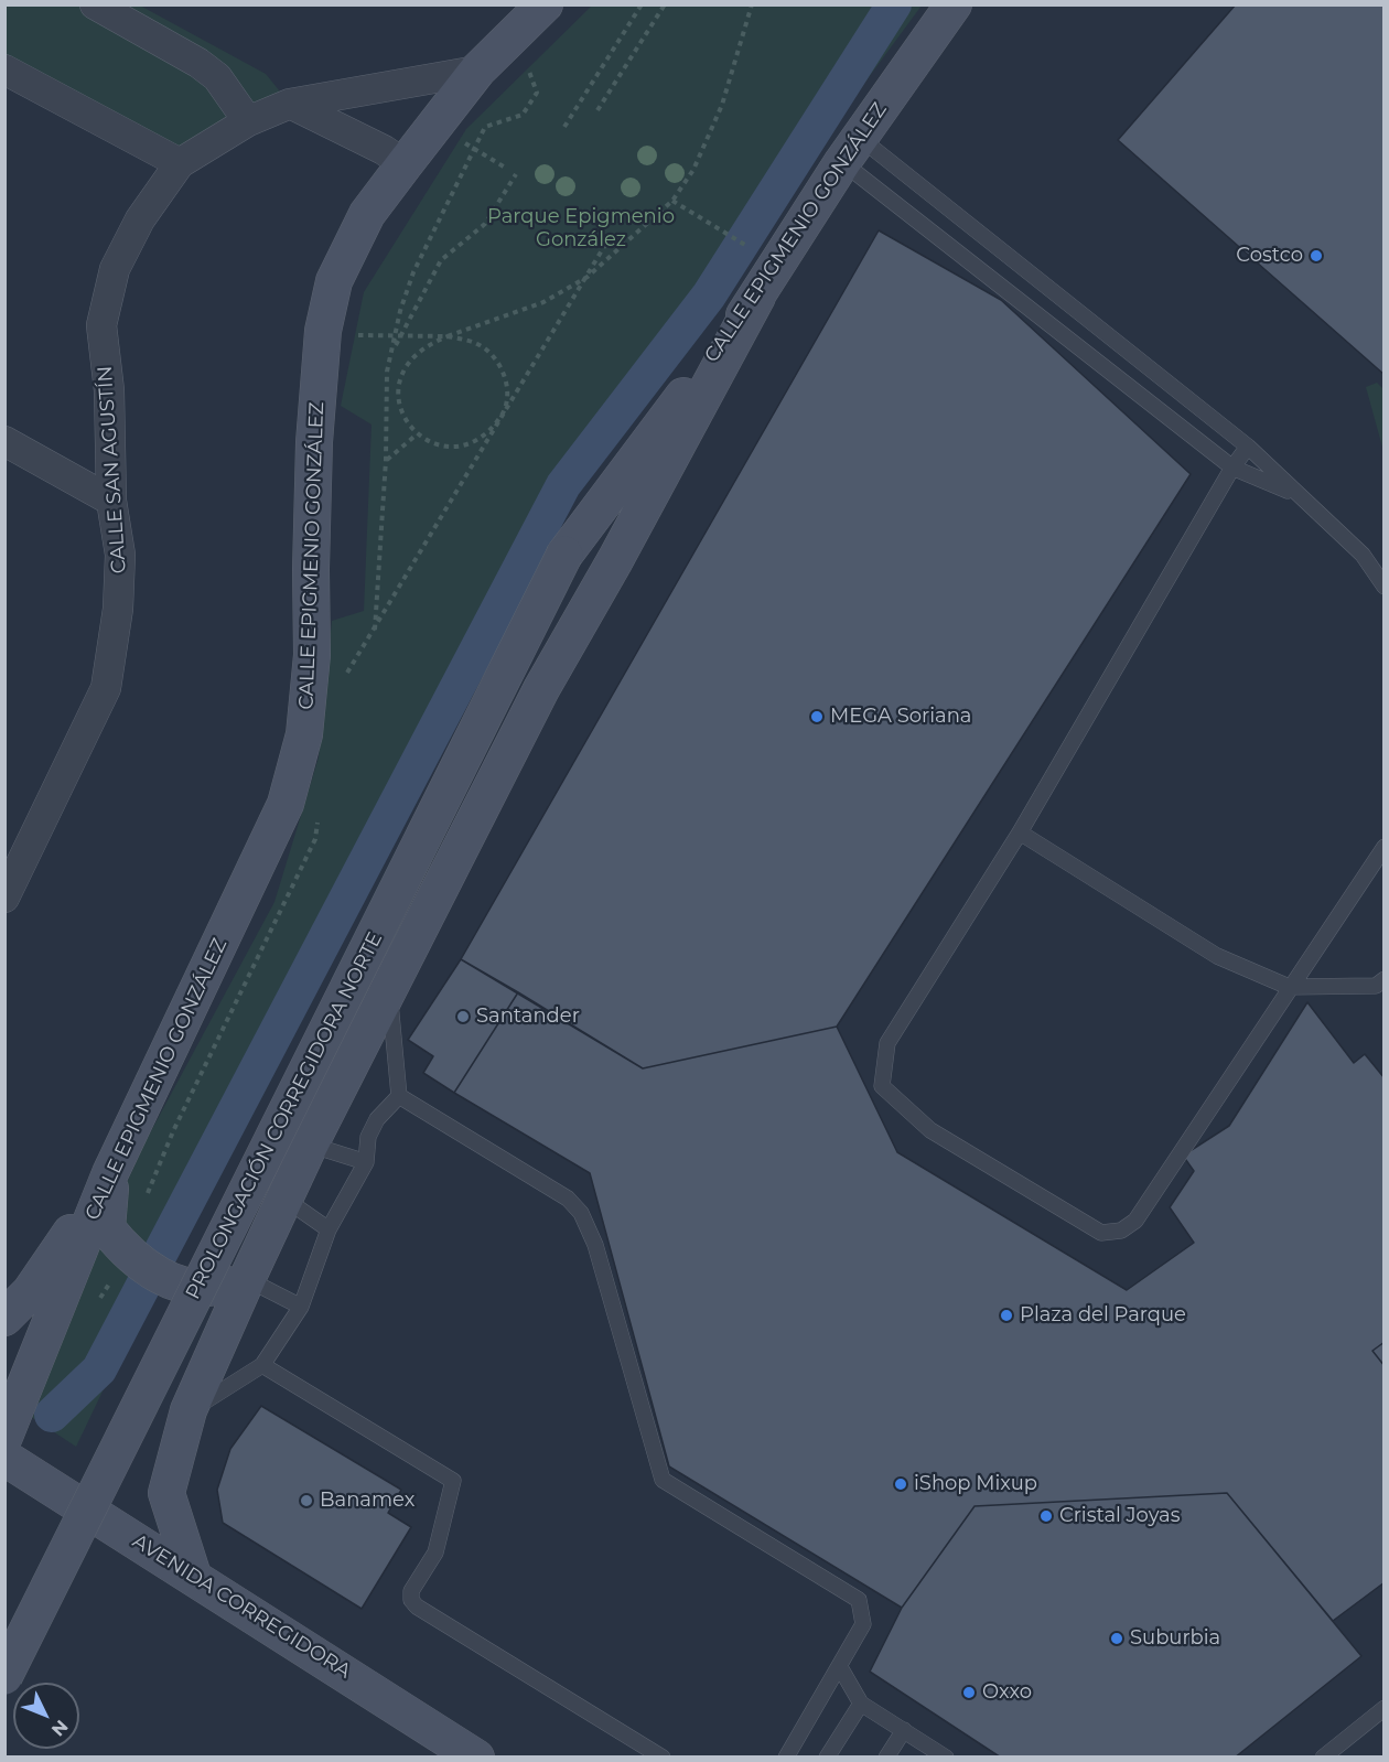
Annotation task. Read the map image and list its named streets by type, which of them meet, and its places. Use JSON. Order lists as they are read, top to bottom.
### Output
{
  "streets": {
    "main road": ["CALLE EPIGMENIO GONZÁLEZ", "PROLONGACIÓN CORREGIDORA NORTE", "AVENIDA CORREGIDORA"],
    "street": ["CALLE SAN AGUSTÍN"]
  },
  "crossings": [
    ["CALLE EPIGMENIO GONZÁLEZ", "CALLE SAN AGUSTÍN"],
    ["CALLE EPIGMENIO GONZÁLEZ", "PROLONGACIÓN CORREGIDORA NORTE"]
  ],
  "parks": ["Parque Epigmenio González"],
  "places": [
    "Costco",
    "MEGA Soriana",
    "Santander",
    "Plaza del Parque",
    "iShop Mixup",
    "Banamex",
    "Cristal Joyas",
    "Suburbia",
    "Oxxo"
  ],
  "north": "bottom right"
}
